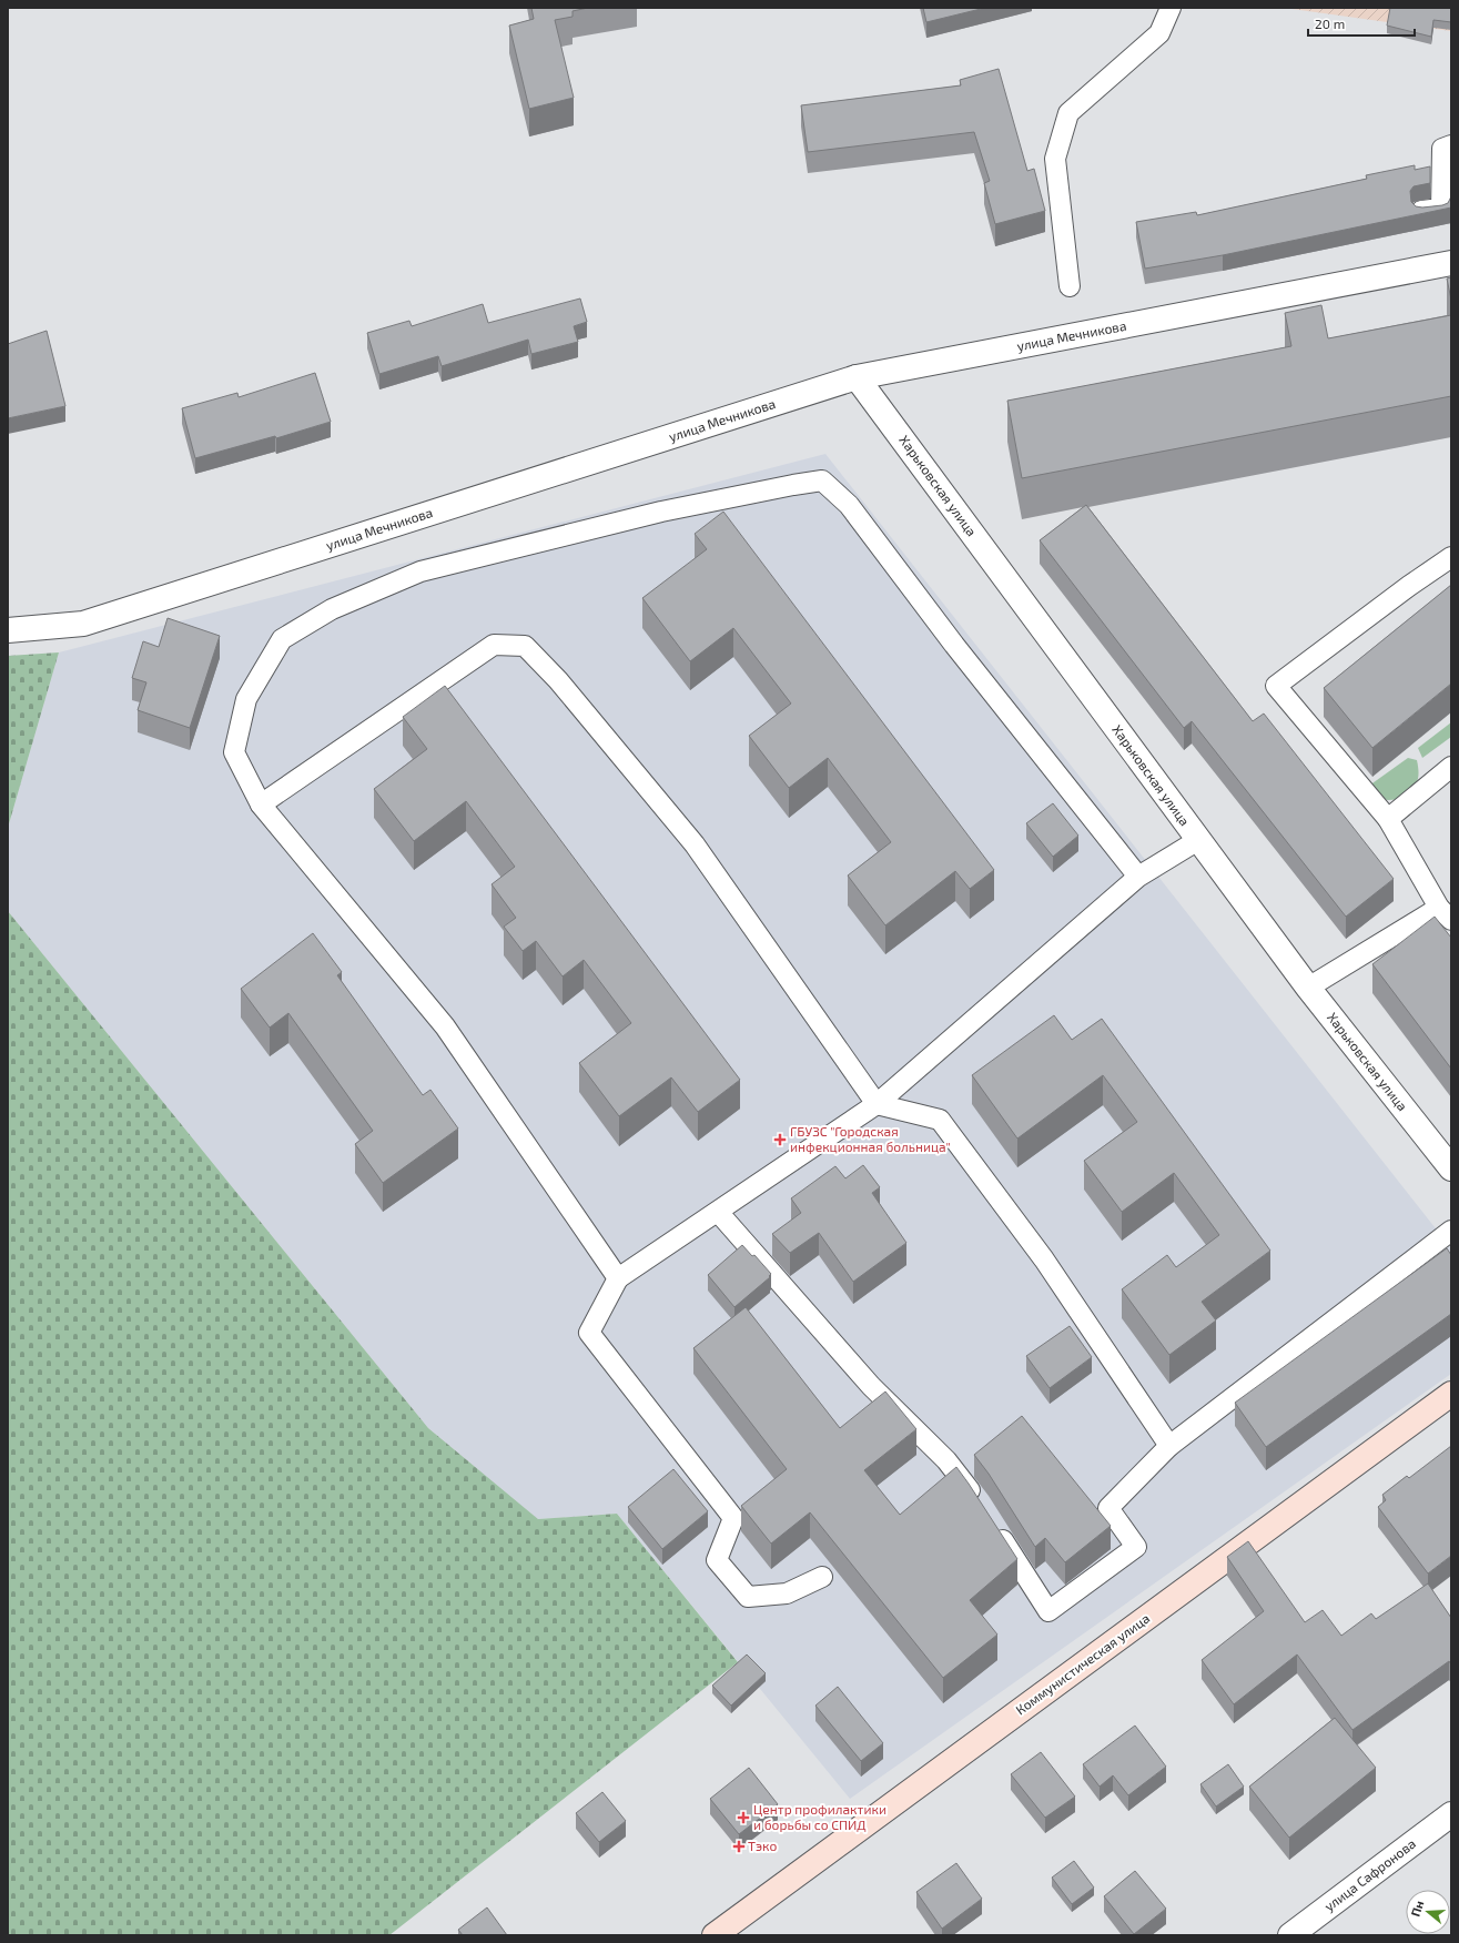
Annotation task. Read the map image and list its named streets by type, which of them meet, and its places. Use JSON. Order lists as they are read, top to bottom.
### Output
{
  "streets": {
    "street": [
      "улица Мечникова",
      "Харьковская улица",
      "Коммунистическая улица",
      "улица Сафронова"
    ]
  },
  "crossings": [
    ["улица Мечникова", "Харьковская улица"]
  ],
  "places": {
    "health": ["ГБУЗС \"Городская инфекционная больница\"", "Центр профилактики и борьбы со СПИД", "Тэко"]
  },
  "scale_bar": "20 m",
  "north": "left"
}
